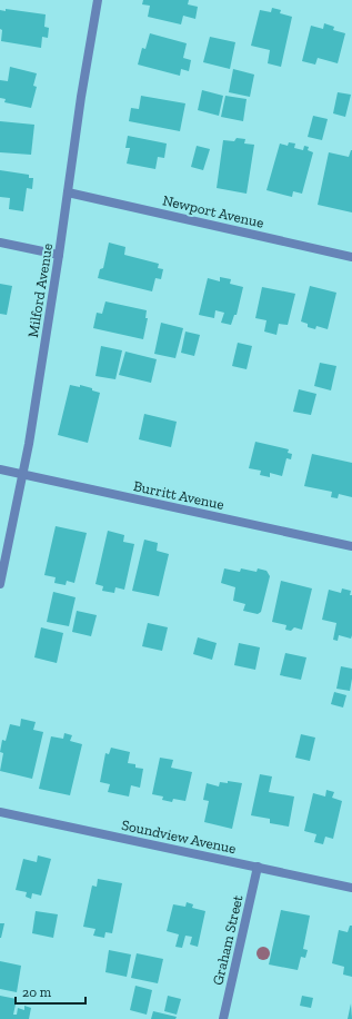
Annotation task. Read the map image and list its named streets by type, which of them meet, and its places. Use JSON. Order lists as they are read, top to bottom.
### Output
{
  "streets": {
    "street": [
      "Newport Avenue",
      "Milford Avenue",
      "Burritt Avenue",
      "Soundview Avenue",
      "Graham Street"
    ]
  },
  "crossings": [
    ["Newport Avenue", "Milford Avenue"],
    ["Milford Avenue", "Burritt Avenue"],
    ["Soundview Avenue", "Graham Street"]
  ],
  "scale_bar": "20 m"
}
